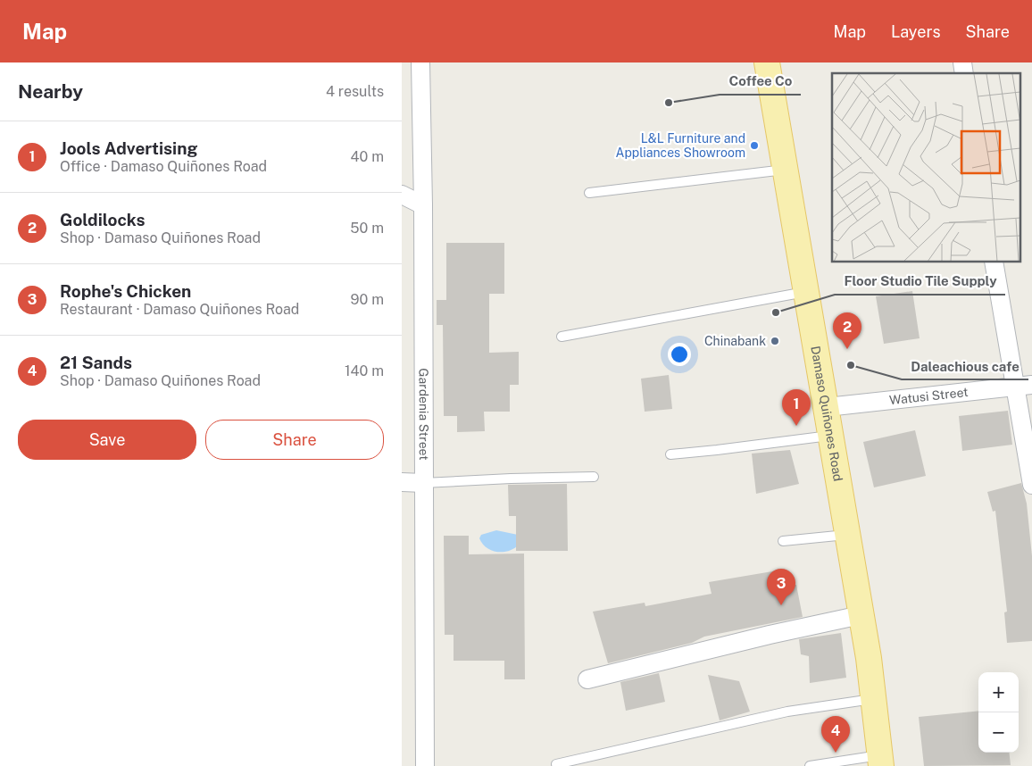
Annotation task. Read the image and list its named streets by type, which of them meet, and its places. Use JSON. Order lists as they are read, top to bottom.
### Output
{
  "streets": {
    "main road": ["Damaso Quiñones Road"],
    "street": ["Watusi Street", "Gardenia Street"]
  },
  "crossings": [
    ["Watusi Street", "Damaso Quiñones Road"]
  ],
  "places": [
    "Coffee Co",
    "L&L Furniture and Appliances Showroom",
    "Floor Studio Tile Supply",
    "Chinabank",
    "Daleachious cafe"
  ],
  "page": {
    "header": "Map",
    "nav": ["Map", "Layers", "Share"],
    "heading": ["Nearby", "4 results"],
    "list": [
      {
        "mark": "1",
        "name": "Jools Advertising",
        "note": "Office · Damaso Quiñones Road",
        "value": "40 m"
      },
      {
        "mark": "2",
        "name": "Goldilocks",
        "note": "Shop · Damaso Quiñones Road",
        "value": "50 m"
      },
      {
        "mark": "3",
        "name": "Rophe's Chicken",
        "note": "Restaurant · Damaso Quiñones Road",
        "value": "90 m"
      },
      {
        "mark": "4",
        "name": "21 Sands",
        "note": "Shop · Damaso Quiñones Road",
        "value": "140 m"
      }
    ],
    "pins": [
      "2",
      "1",
      "3",
      "4"
    ],
    "buttons": ["Save", "Share"],
    "map_buttons": ["+", "−"]
  }
}
